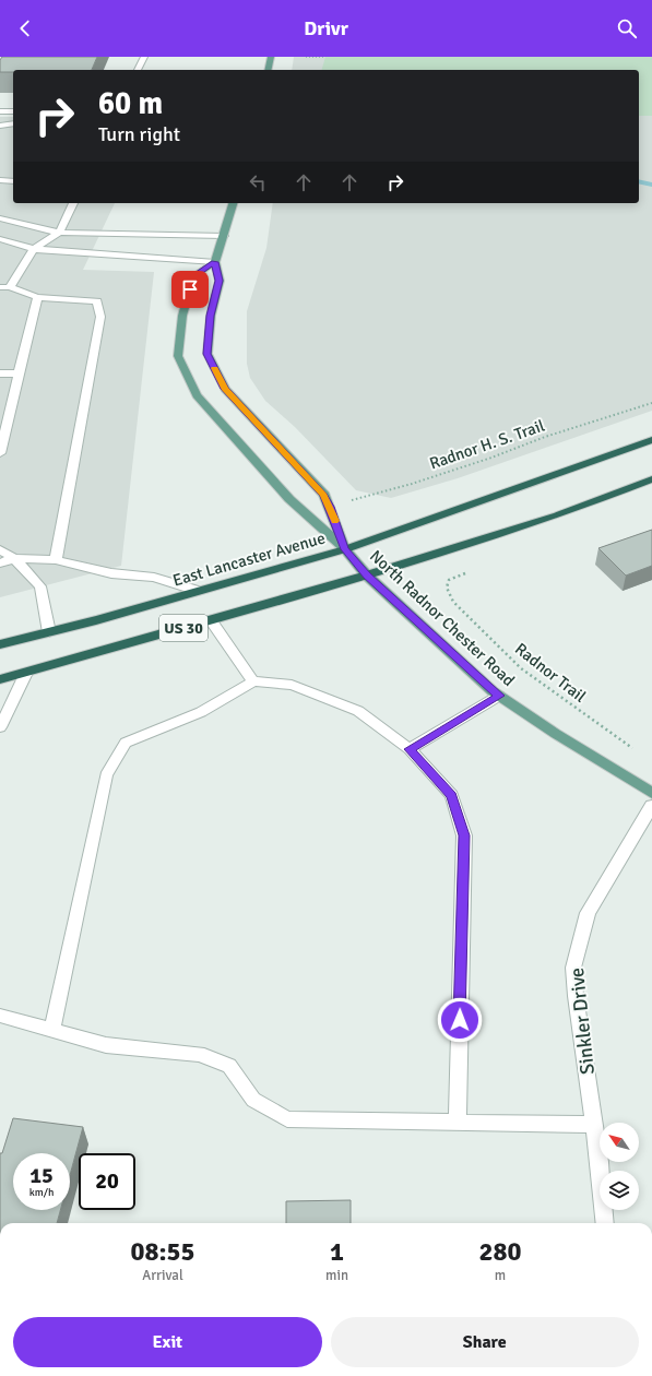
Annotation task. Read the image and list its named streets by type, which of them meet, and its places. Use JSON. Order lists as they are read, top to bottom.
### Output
{
  "streets": {
    "highway": ["East Lancaster Avenue", "US 30"],
    "main road": ["North Radnor Chester Road"],
    "street": ["Sinkler Drive"],
    "path": ["Radnor H. S. Trail", "Radnor Trail"]
  },
  "crossings": [
    ["Radnor H. S. Trail", "North Radnor Chester Road"],
    ["East Lancaster Avenue", "North Radnor Chester Road"],
    ["North Radnor Chester Road", "US 30"]
  ],
  "north": "top left",
  "page": {
    "header": "Drivr",
    "turn": ["60 m", "Turn right"],
    "speed": "15 km/h",
    "limit": "20",
    "eta": [
      "08:55",
      "Arrival",
      "1",
      "min",
      "280",
      "m"
    ],
    "buttons": ["Exit", "Share"]
  }
}
